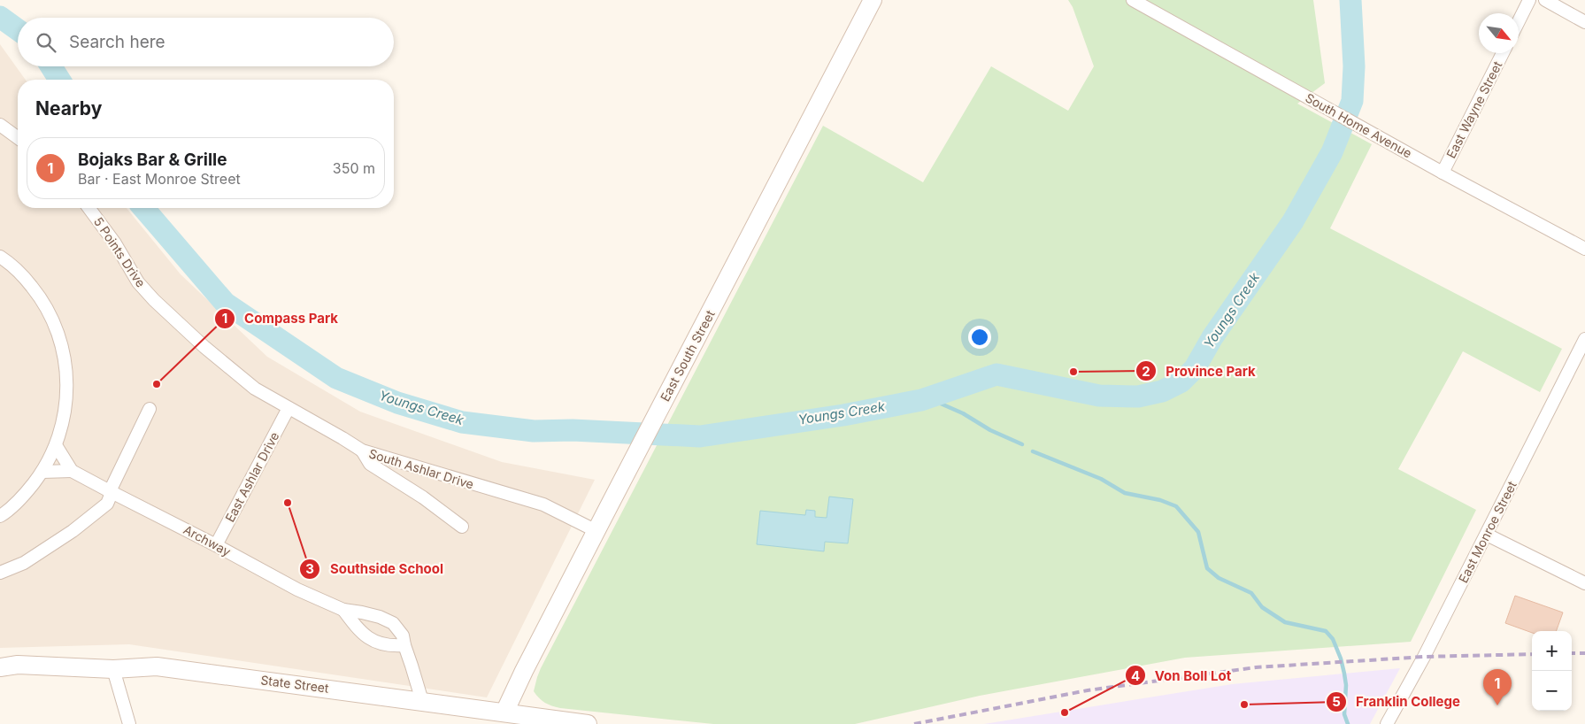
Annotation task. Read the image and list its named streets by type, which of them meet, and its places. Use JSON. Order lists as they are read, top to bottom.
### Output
{
  "streets": {
    "street": [
      "East Wayne Street",
      "South Home Avenue",
      "5 Points Drive",
      "East South Street",
      "South Ashlar Drive",
      "East Ashlar Drive",
      "East Monroe Street",
      "Archway",
      "State Street"
    ]
  },
  "crossings": [
    ["East Wayne Street", "South Home Avenue"],
    ["5 Points Drive", "South Ashlar Drive"],
    ["East South Street", "South Ashlar Drive"],
    ["East South Street", "State Street"],
    ["South Ashlar Drive", "East Ashlar Drive"],
    ["East Ashlar Drive", "Archway"],
    ["Archway", "State Street"]
  ],
  "water": ["Youngs Creek"],
  "places": [
    "Province Park",
    "Compass Park",
    "Southside School",
    "Franklin College",
    "Von Boll Lot"
  ],
  "north": "bottom right",
  "page": {
    "search": "Search here",
    "heading": "Nearby",
    "list": [
      {
        "mark": "1",
        "name": "Bojaks Bar & Grille",
        "note": "Bar · East Monroe Street",
        "value": "350 m"
      }
    ],
    "map_buttons": ["+", "−"],
    "pins": "1"
  }
}
